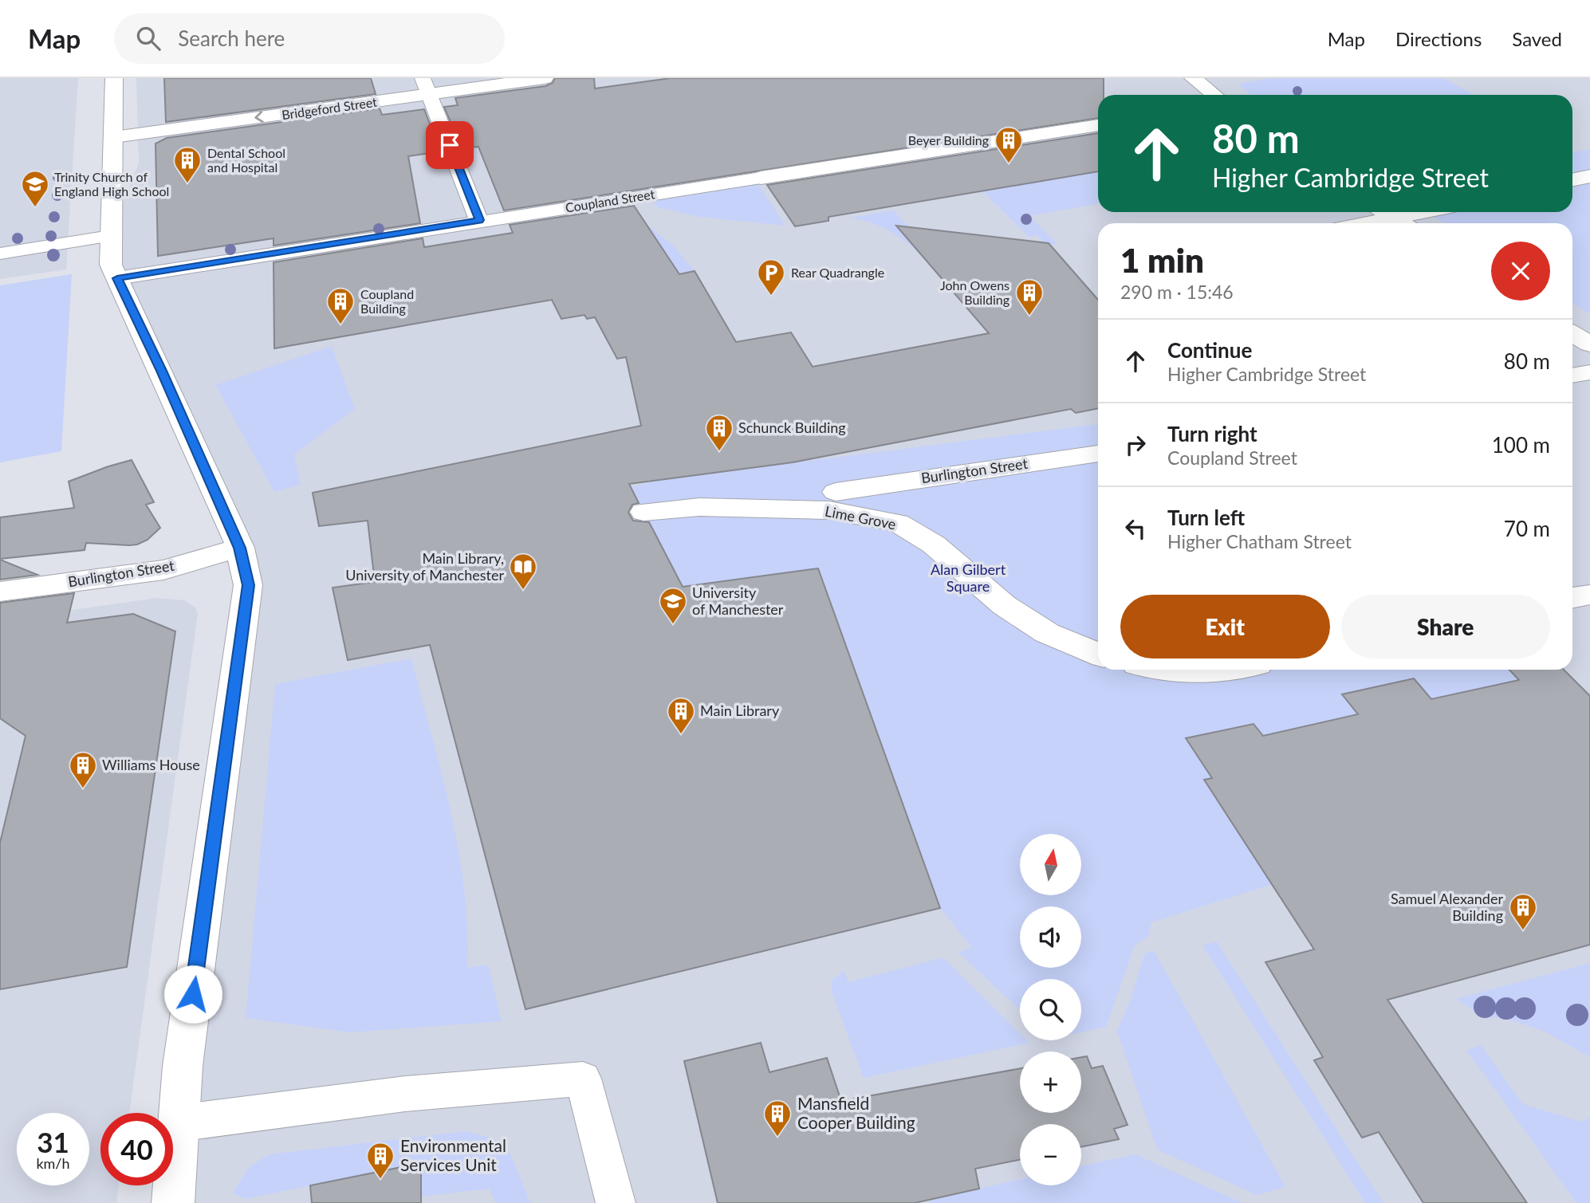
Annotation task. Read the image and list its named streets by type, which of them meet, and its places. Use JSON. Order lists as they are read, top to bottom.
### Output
{
  "streets": {
    "street": [
      "Bridgeford Street",
      "Coupland Street",
      "Burlington Street",
      "Lime Grove"
    ]
  },
  "crossings": [
    ["Burlington Street", "Lime Grove"]
  ],
  "one_way": ["Bridgeford Street"],
  "parks": ["Alan Gilbert Square"],
  "places": {
    "building": [
      "Beyer Building",
      "Dental School and Hospital",
      "John Owens Building",
      "Coupland Building",
      "Schunck Building",
      "Main Library",
      "Williams House",
      "Samuel Alexander Building",
      "Mansfield Cooper Building",
      "Environmental Services Unit"
    ],
    "school or university": ["Trinity Church of England High School", "University of Manchester"],
    "parking": ["Rear Quadrangle"],
    "library": ["Main Library, University of Manchester"]
  },
  "north": "top",
  "page": {
    "header": "Map",
    "search": "Search here",
    "nav": ["Map", "Directions", "Saved"],
    "turn": ["80 m", "Higher Cambridge Street"],
    "heading": ["1 min", "290 m · 15:46"],
    "list": [
      {
        "name": "Continue",
        "note": "Higher Cambridge Street",
        "value": "80 m"
      },
      {
        "name": "Turn right",
        "note": "Coupland Street",
        "value": "100 m"
      },
      {
        "name": "Turn left",
        "note": "Higher Chatham Street",
        "value": "70 m"
      }
    ],
    "buttons": ["Exit", "Share"],
    "map_buttons": ["+", "−"],
    "speed": "31 km/h",
    "limit": "40"
  }
}
